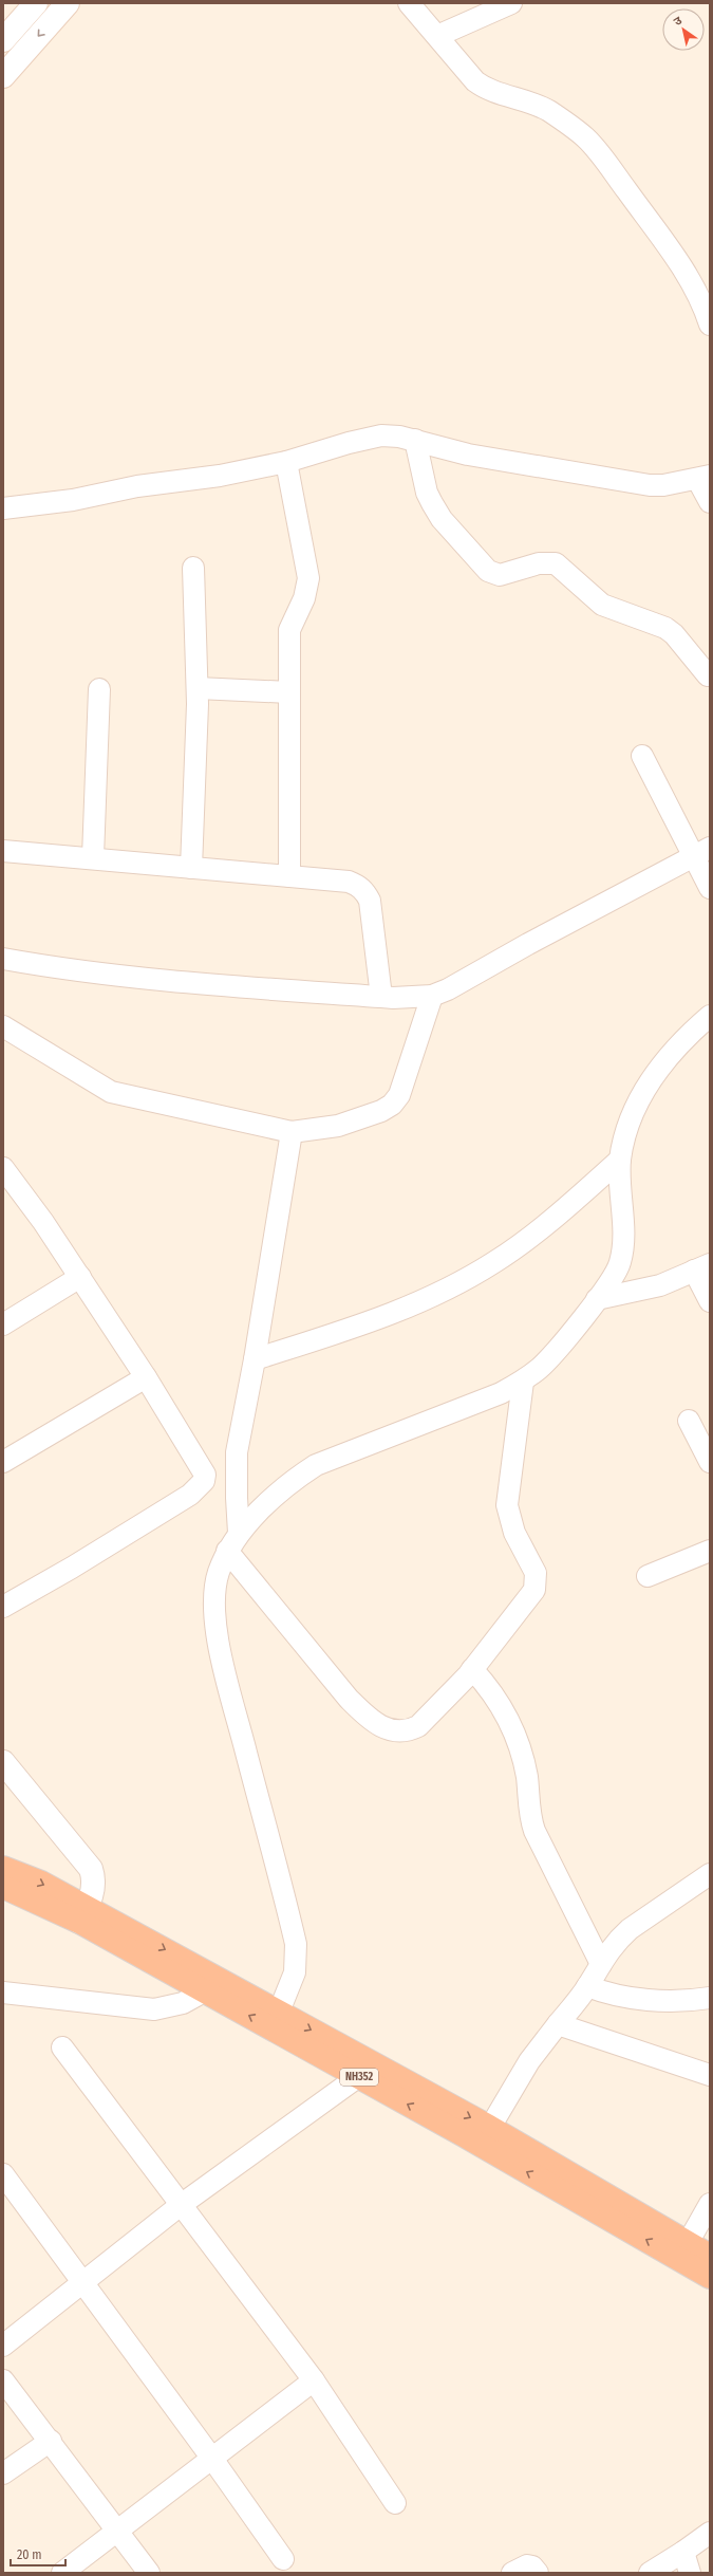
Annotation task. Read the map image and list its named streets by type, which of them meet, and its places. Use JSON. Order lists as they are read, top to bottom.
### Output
{
  "streets": {
    "highway": ["NH352"]
  },
  "scale_bar": "20 m",
  "north": "top left"
}
